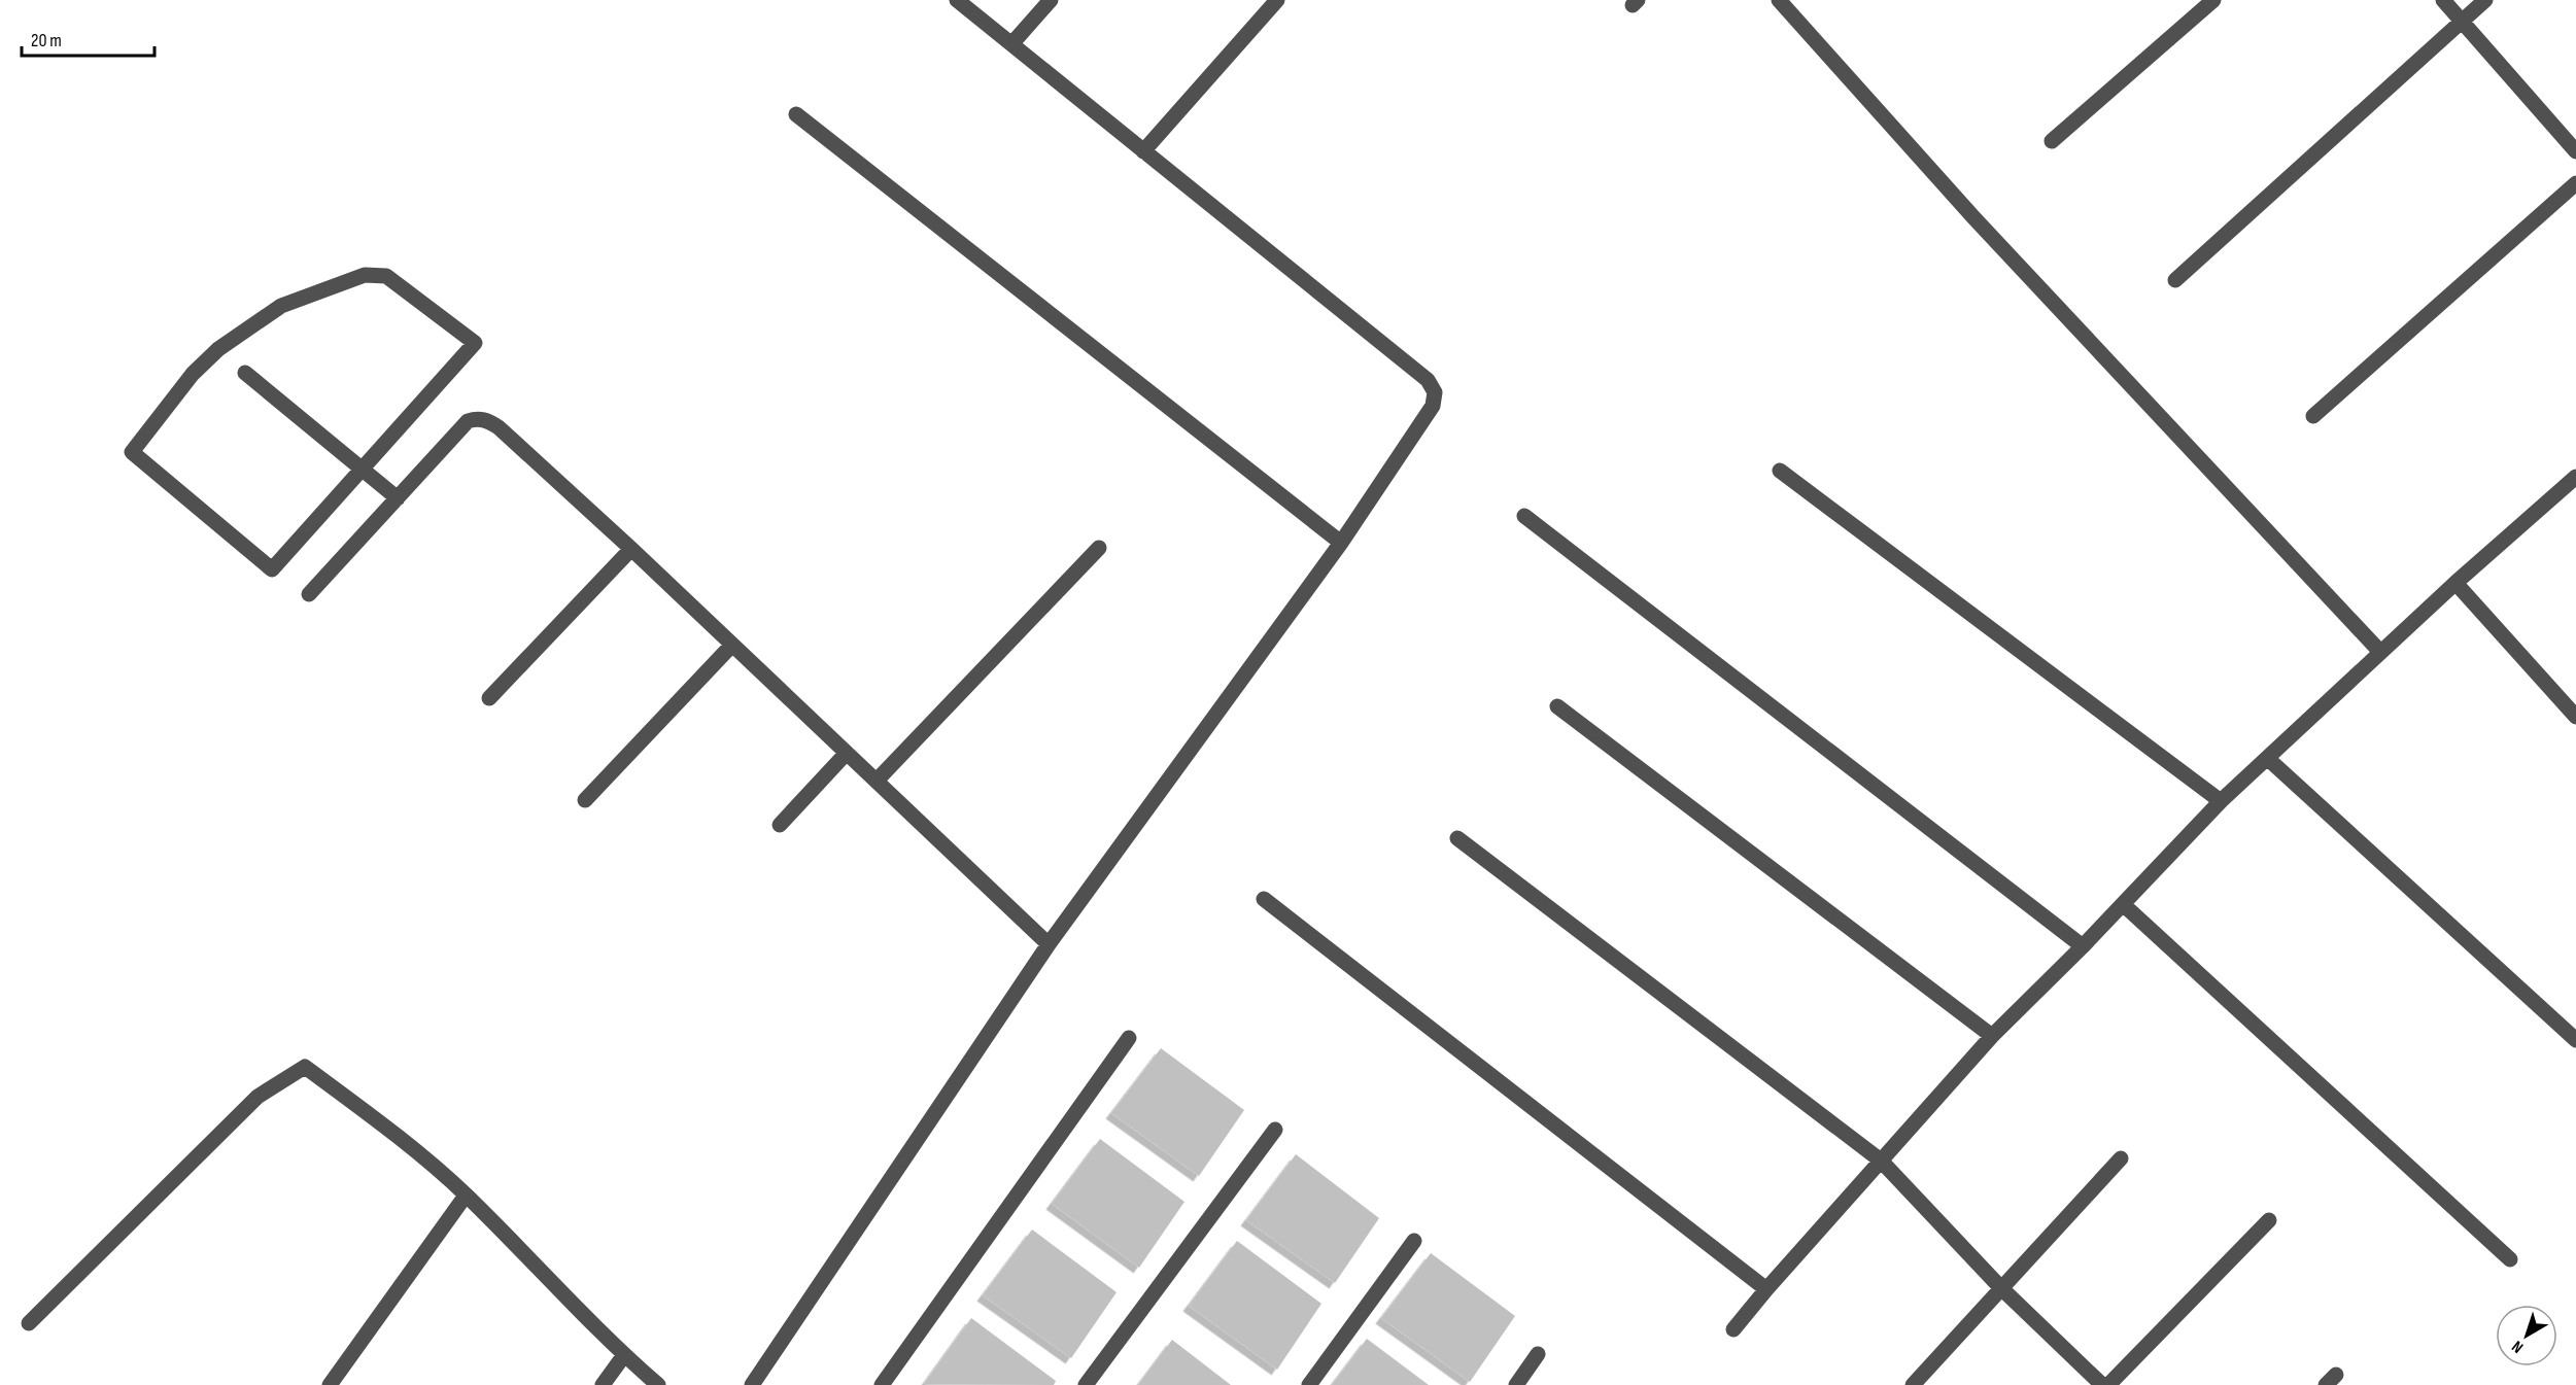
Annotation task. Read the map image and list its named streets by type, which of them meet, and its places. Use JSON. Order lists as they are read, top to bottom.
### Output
{
  "scale_bar": "20 m",
  "north": "bottom left"
}
